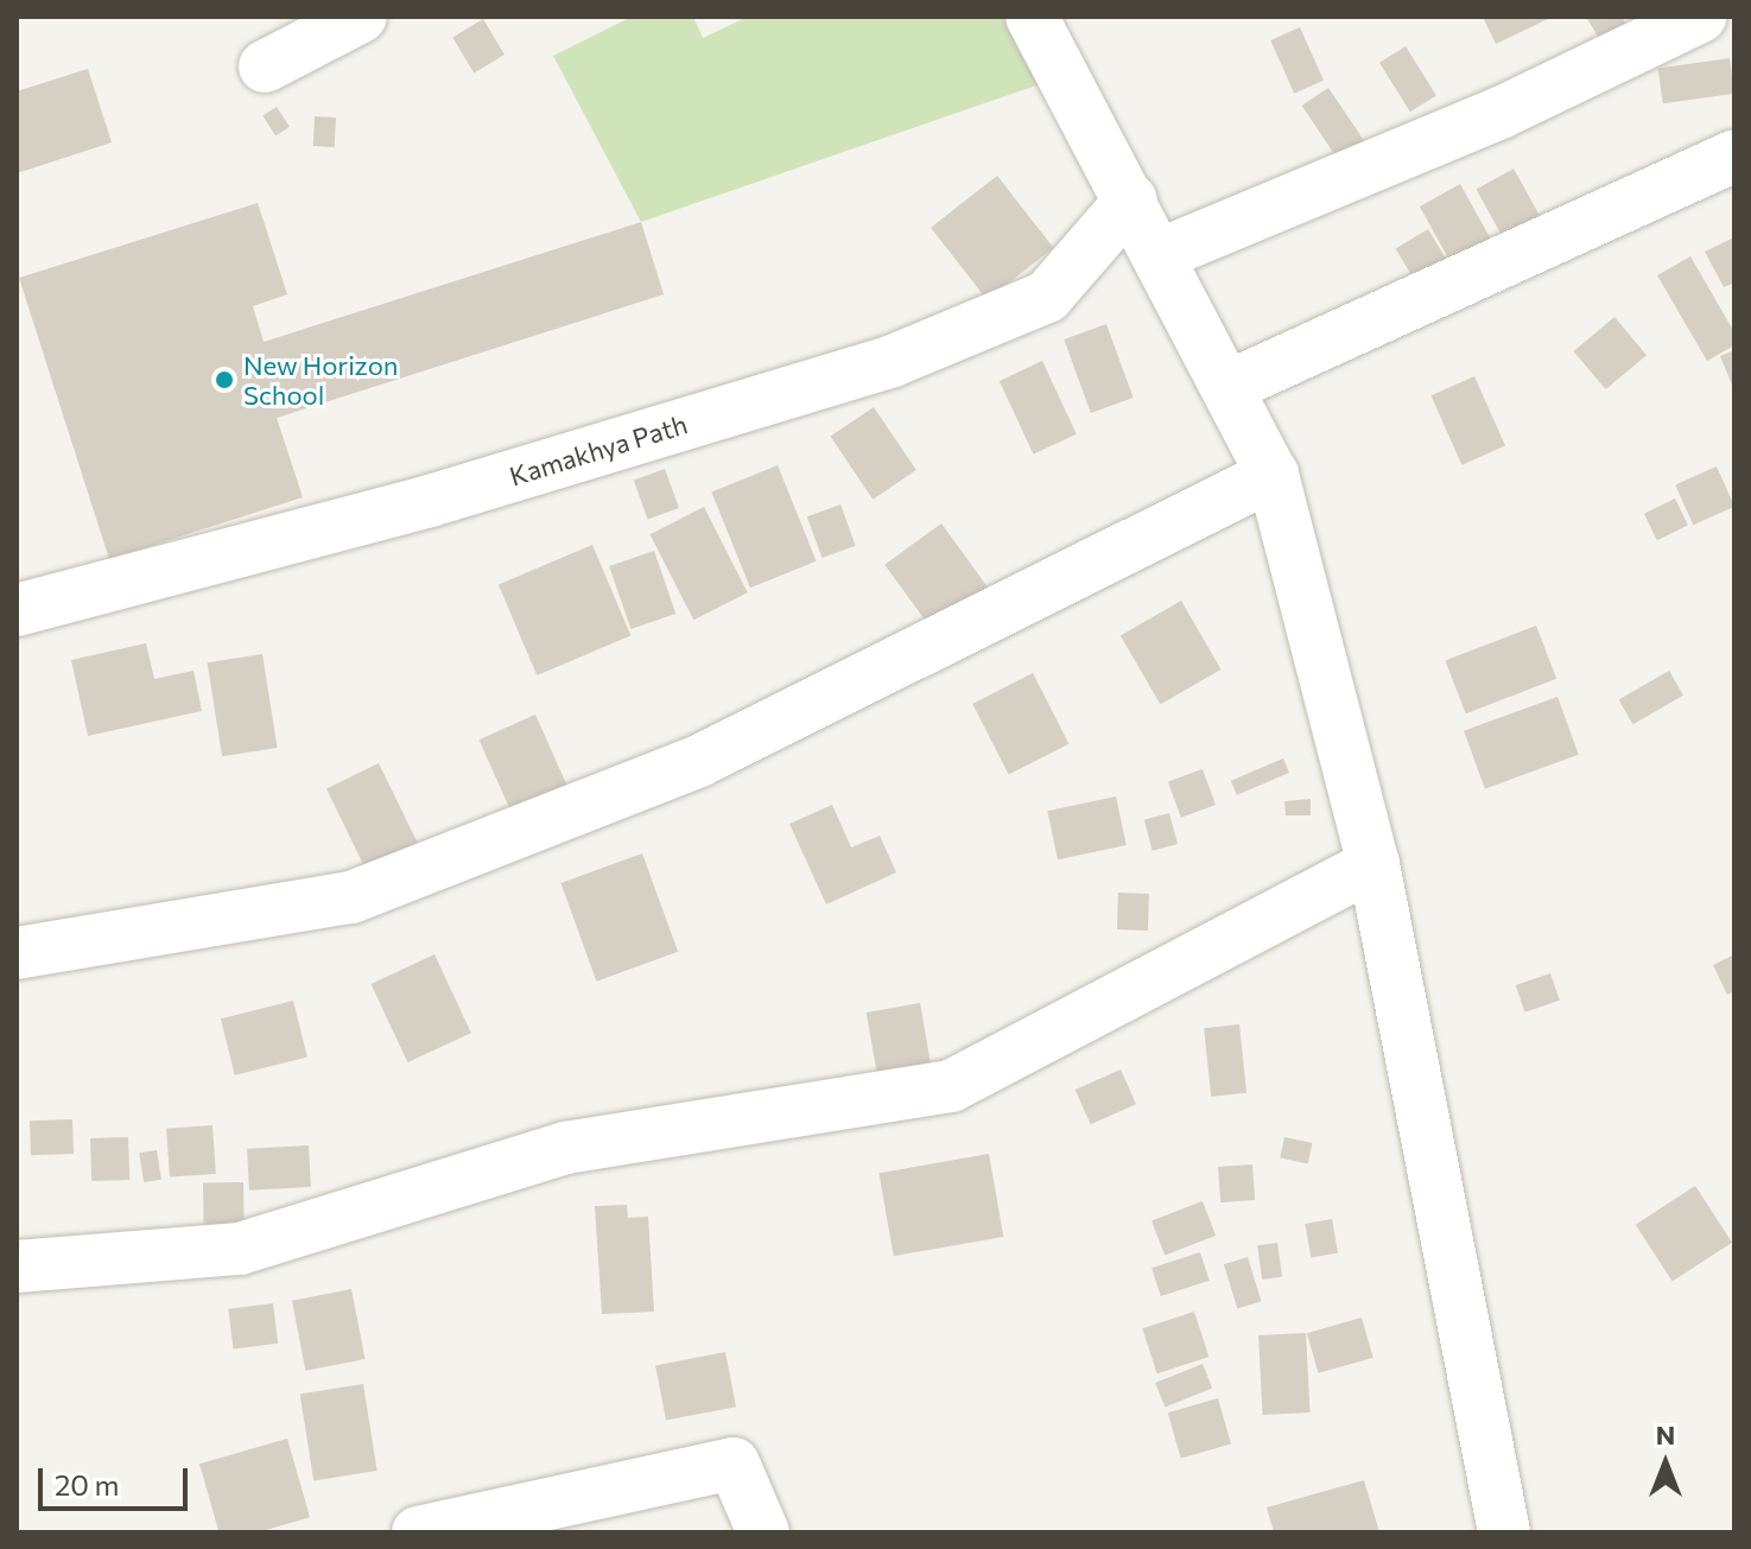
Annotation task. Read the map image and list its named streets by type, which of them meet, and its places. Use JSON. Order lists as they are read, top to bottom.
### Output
{
  "streets": {
    "street": ["Kamakhya Path"]
  },
  "places": ["New Horizon School"],
  "scale_bar": "20 m",
  "north": "top"
}
